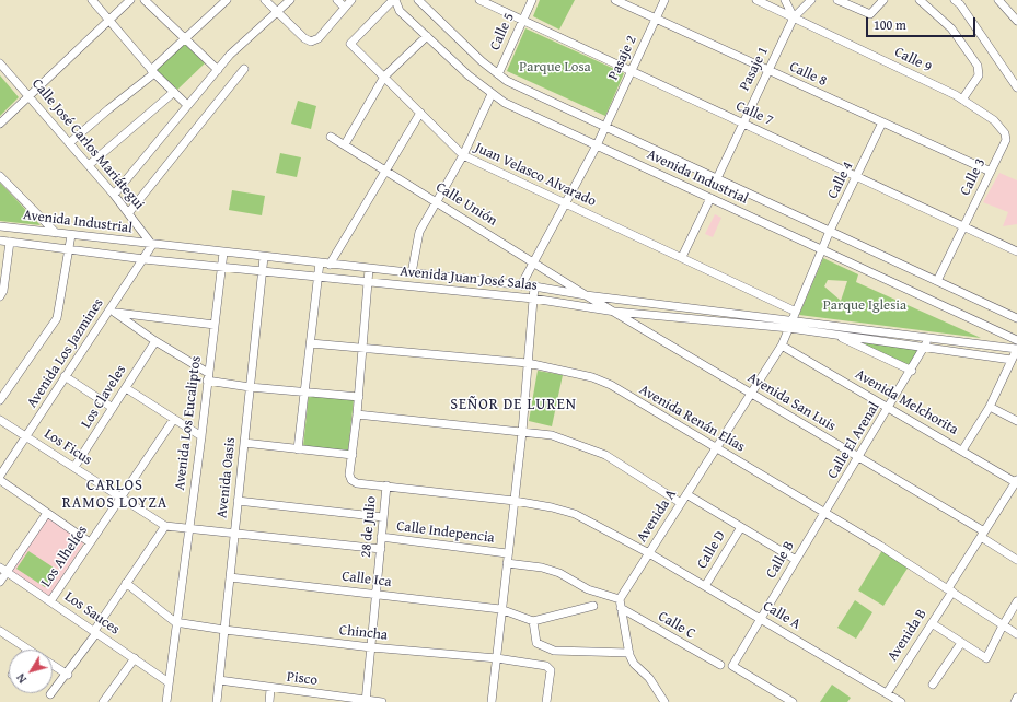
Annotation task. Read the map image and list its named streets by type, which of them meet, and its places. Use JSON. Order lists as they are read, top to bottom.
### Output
{
  "streets": {
    "street": [
      "Calle 5",
      "Pasaje 2",
      "Calle 9",
      "Pasaje 1",
      "Calle 8",
      "Calle 7",
      "Calle José Carlos Mariátegui",
      "Juan Velasco Alvarado",
      "Avenida Industrial",
      "Calle 3",
      "Calle 4",
      "Calle Unión",
      "Avenida Juan José Salas",
      "Avenida Los Jazmines",
      "Los Claveles",
      "Avenida San Luis",
      "Avenida Melchorita",
      "Avenida Renán Elías",
      "Avenida Los Eucaliptos",
      "Calle El Arenal",
      "Los Ficus",
      "Avenida Oasis",
      "Avenida A",
      "28 de Julio",
      "Calle Indepencia",
      "Calle D",
      "Los Alhelíes",
      "Calle B",
      "Calle Ica",
      "Los Sauces",
      "Calle A",
      "Calle C",
      "Chincha",
      "Avenida B",
      "Pisco"
    ]
  },
  "crossings": [
    ["Calle 5", "Calle 7"],
    ["Calle 5", "Avenida Industrial"],
    ["Pasaje 2", "Calle 8"],
    ["Pasaje 2", "Calle 7"],
    ["Pasaje 2", "Juan Velasco Alvarado"],
    ["Pasaje 2", "Avenida Industrial"],
    ["Pasaje 2", "Calle Unión"],
    ["Pasaje 2", "Avenida Juan José Salas"],
    ["Calle 9", "Pasaje 1"],
    ["Calle 9", "Calle 3"],
    ["Pasaje 1", "Calle 8"],
    ["Pasaje 1", "Calle 7"],
    ["Pasaje 1", "Avenida Industrial"],
    ["Calle 8", "Calle 3"],
    ["Calle 8", "Calle 4"],
    ["Calle 7", "Calle 3"],
    ["Calle 7", "Calle 4"],
    ["Calle José Carlos Mariátegui", "Avenida Industrial"],
    ["Calle José Carlos Mariátegui", "Avenida Juan José Salas"],
    ["Calle José Carlos Mariátegui", "Avenida Los Jazmines"],
    ["Juan Velasco Alvarado", "Avenida Industrial"],
    ["Juan Velasco Alvarado", "Calle 4"],
    ["Juan Velasco Alvarado", "Avenida Juan José Salas"],
    ["Avenida Industrial", "Calle 3"],
    ["Avenida Industrial", "Calle 4"],
    ["Avenida Industrial", "Avenida Juan José Salas"],
    ["Avenida Industrial", "Avenida Los Jazmines"],
    ["Calle 4", "Avenida Juan José Salas"],
    ["Calle 4", "Avenida Melchorita"],
    ["Calle 4", "Avenida A"],
    ["Calle Unión", "Avenida Juan José Salas"],
    ["Calle Unión", "Avenida San Luis"],
    ["Avenida Juan José Salas", "Avenida Los Jazmines"],
    ["Avenida Juan José Salas", "Avenida San Luis"],
    ["Avenida Juan José Salas", "Avenida Los Eucaliptos"],
    ["Avenida Juan José Salas", "Calle El Arenal"],
    ["Avenida Juan José Salas", "Avenida Oasis"],
    ["Avenida Los Jazmines", "Los Ficus"],
    ["Los Claveles", "Los Ficus"],
    ["Avenida San Luis", "Calle El Arenal"],
    ["Avenida San Luis", "Avenida A"],
    ["Avenida San Luis", "Avenida B"],
    ["Avenida Melchorita", "Calle El Arenal"],
    ["Avenida Melchorita", "Avenida A"],
    ["Avenida Melchorita", "Avenida B"],
    ["Avenida Renán Elías", "Calle El Arenal"],
    ["Avenida Renán Elías", "Avenida A"],
    ["Avenida Renán Elías", "Calle B"],
    ["Avenida Renán Elías", "Avenida B"],
    ["Avenida Los Eucaliptos", "Los Sauces"],
    ["Avenida Los Eucaliptos", "Chincha"],
    ["Calle El Arenal", "Calle B"],
    ["Los Ficus", "Los Alhelíes"],
    ["Avenida Oasis", "Calle Ica"],
    ["Avenida Oasis", "Chincha"],
    ["Avenida Oasis", "Pisco"],
    ["Avenida A", "Calle A"],
    ["Avenida A", "Calle C"],
    ["28 de Julio", "Calle Indepencia"],
    ["28 de Julio", "Calle Ica"],
    ["28 de Julio", "Calle A"],
    ["28 de Julio", "Chincha"],
    ["28 de Julio", "Pisco"],
    ["Calle D", "Calle A"],
    ["Los Alhelíes", "Los Sauces"],
    ["Calle B", "Calle A"],
    ["Calle A", "Avenida B"]
  ],
  "districts": ["SEÑOR DE LUREN", "CARLOS RAMOS LOYZA"],
  "parks": ["Parque Losa", "Parque Iglesia"],
  "scale_bar": "100 m",
  "north": "bottom left"
}
